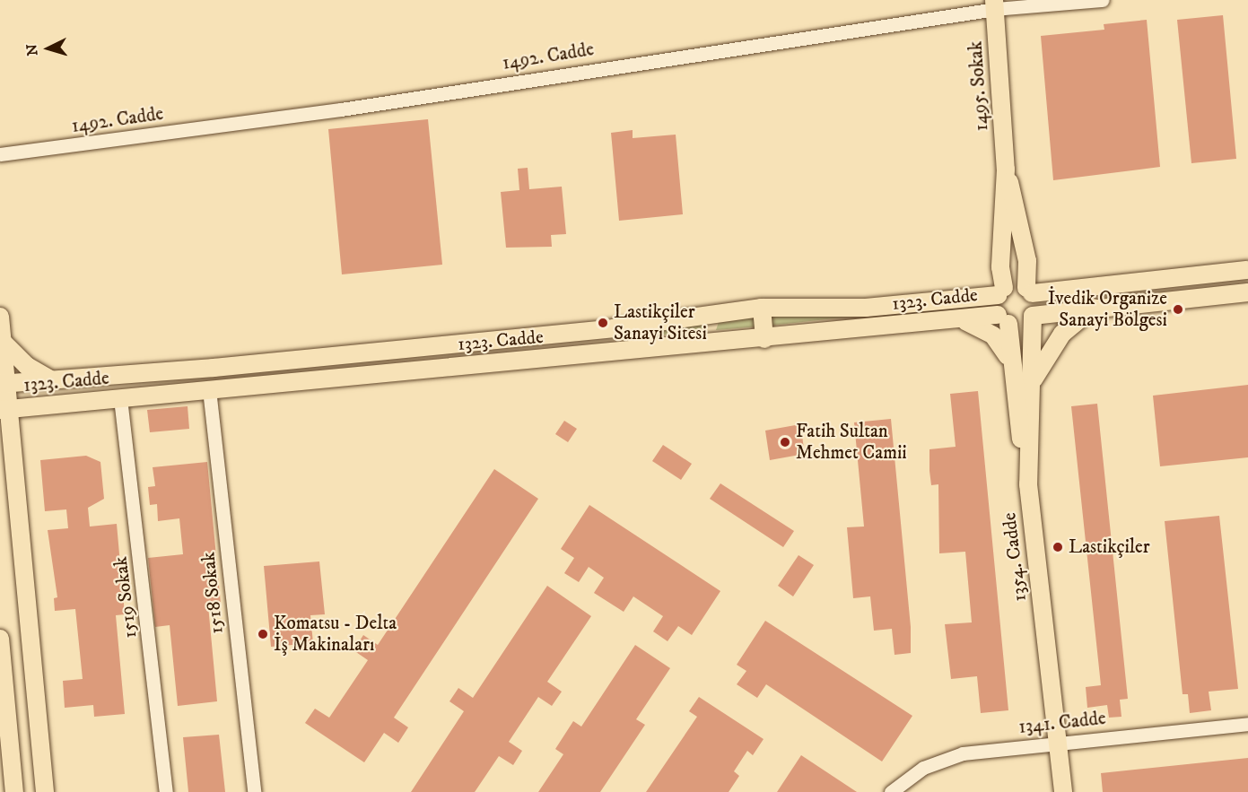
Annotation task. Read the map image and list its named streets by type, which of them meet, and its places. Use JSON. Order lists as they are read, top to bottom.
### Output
{
  "streets": {
    "main road": ["1495. Sokak", "1323. Cadde", "1354. Cadde"],
    "street": [
      "1492. Cadde",
      "1518 Sokak",
      "1519 Sokak",
      "1341. Cadde"
    ]
  },
  "crossings": [
    ["1492. Cadde", "1495. Sokak"],
    ["1495. Sokak", "1323. Cadde"],
    ["1495. Sokak", "1354. Cadde"],
    ["1323. Cadde", "1354. Cadde"],
    ["1323. Cadde", "1518 Sokak"],
    ["1323. Cadde", "1519 Sokak"],
    ["1354. Cadde", "1341. Cadde"]
  ],
  "places": [
    "İvedik Organize Sanayi Bölgesi",
    "Lastikçiler Sanayi Sitesi",
    "Fatih Sultan Mehmet Camii",
    "Lastikçiler",
    "Komatsu - Delta İş Makinaları"
  ],
  "north": "left"
}
